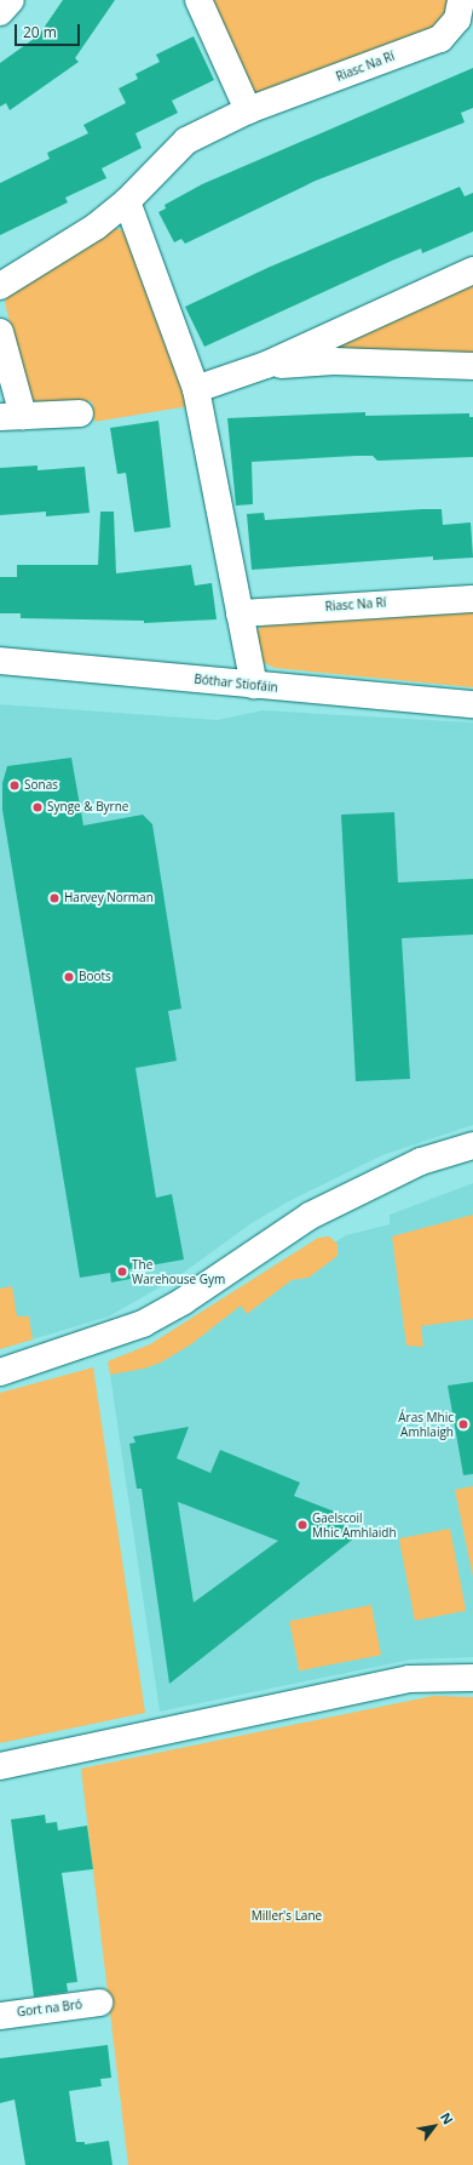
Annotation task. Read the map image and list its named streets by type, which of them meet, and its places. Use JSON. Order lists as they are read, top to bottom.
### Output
{
  "streets": {
    "street": ["Riasc Na Rí", "Bóthar Stiofáin", "Gort na Bró"]
  },
  "parks": ["Miller's Lane"],
  "places": [
    "Sonas",
    "Synge & Byrne",
    "Harvey Norman",
    "Boots",
    "The Warehouse Gym",
    "Áras Mhic Amhlaigh",
    "Gaelscoil Mhic Amhlaidh"
  ],
  "scale_bar": "20 m",
  "north": "top right"
}
